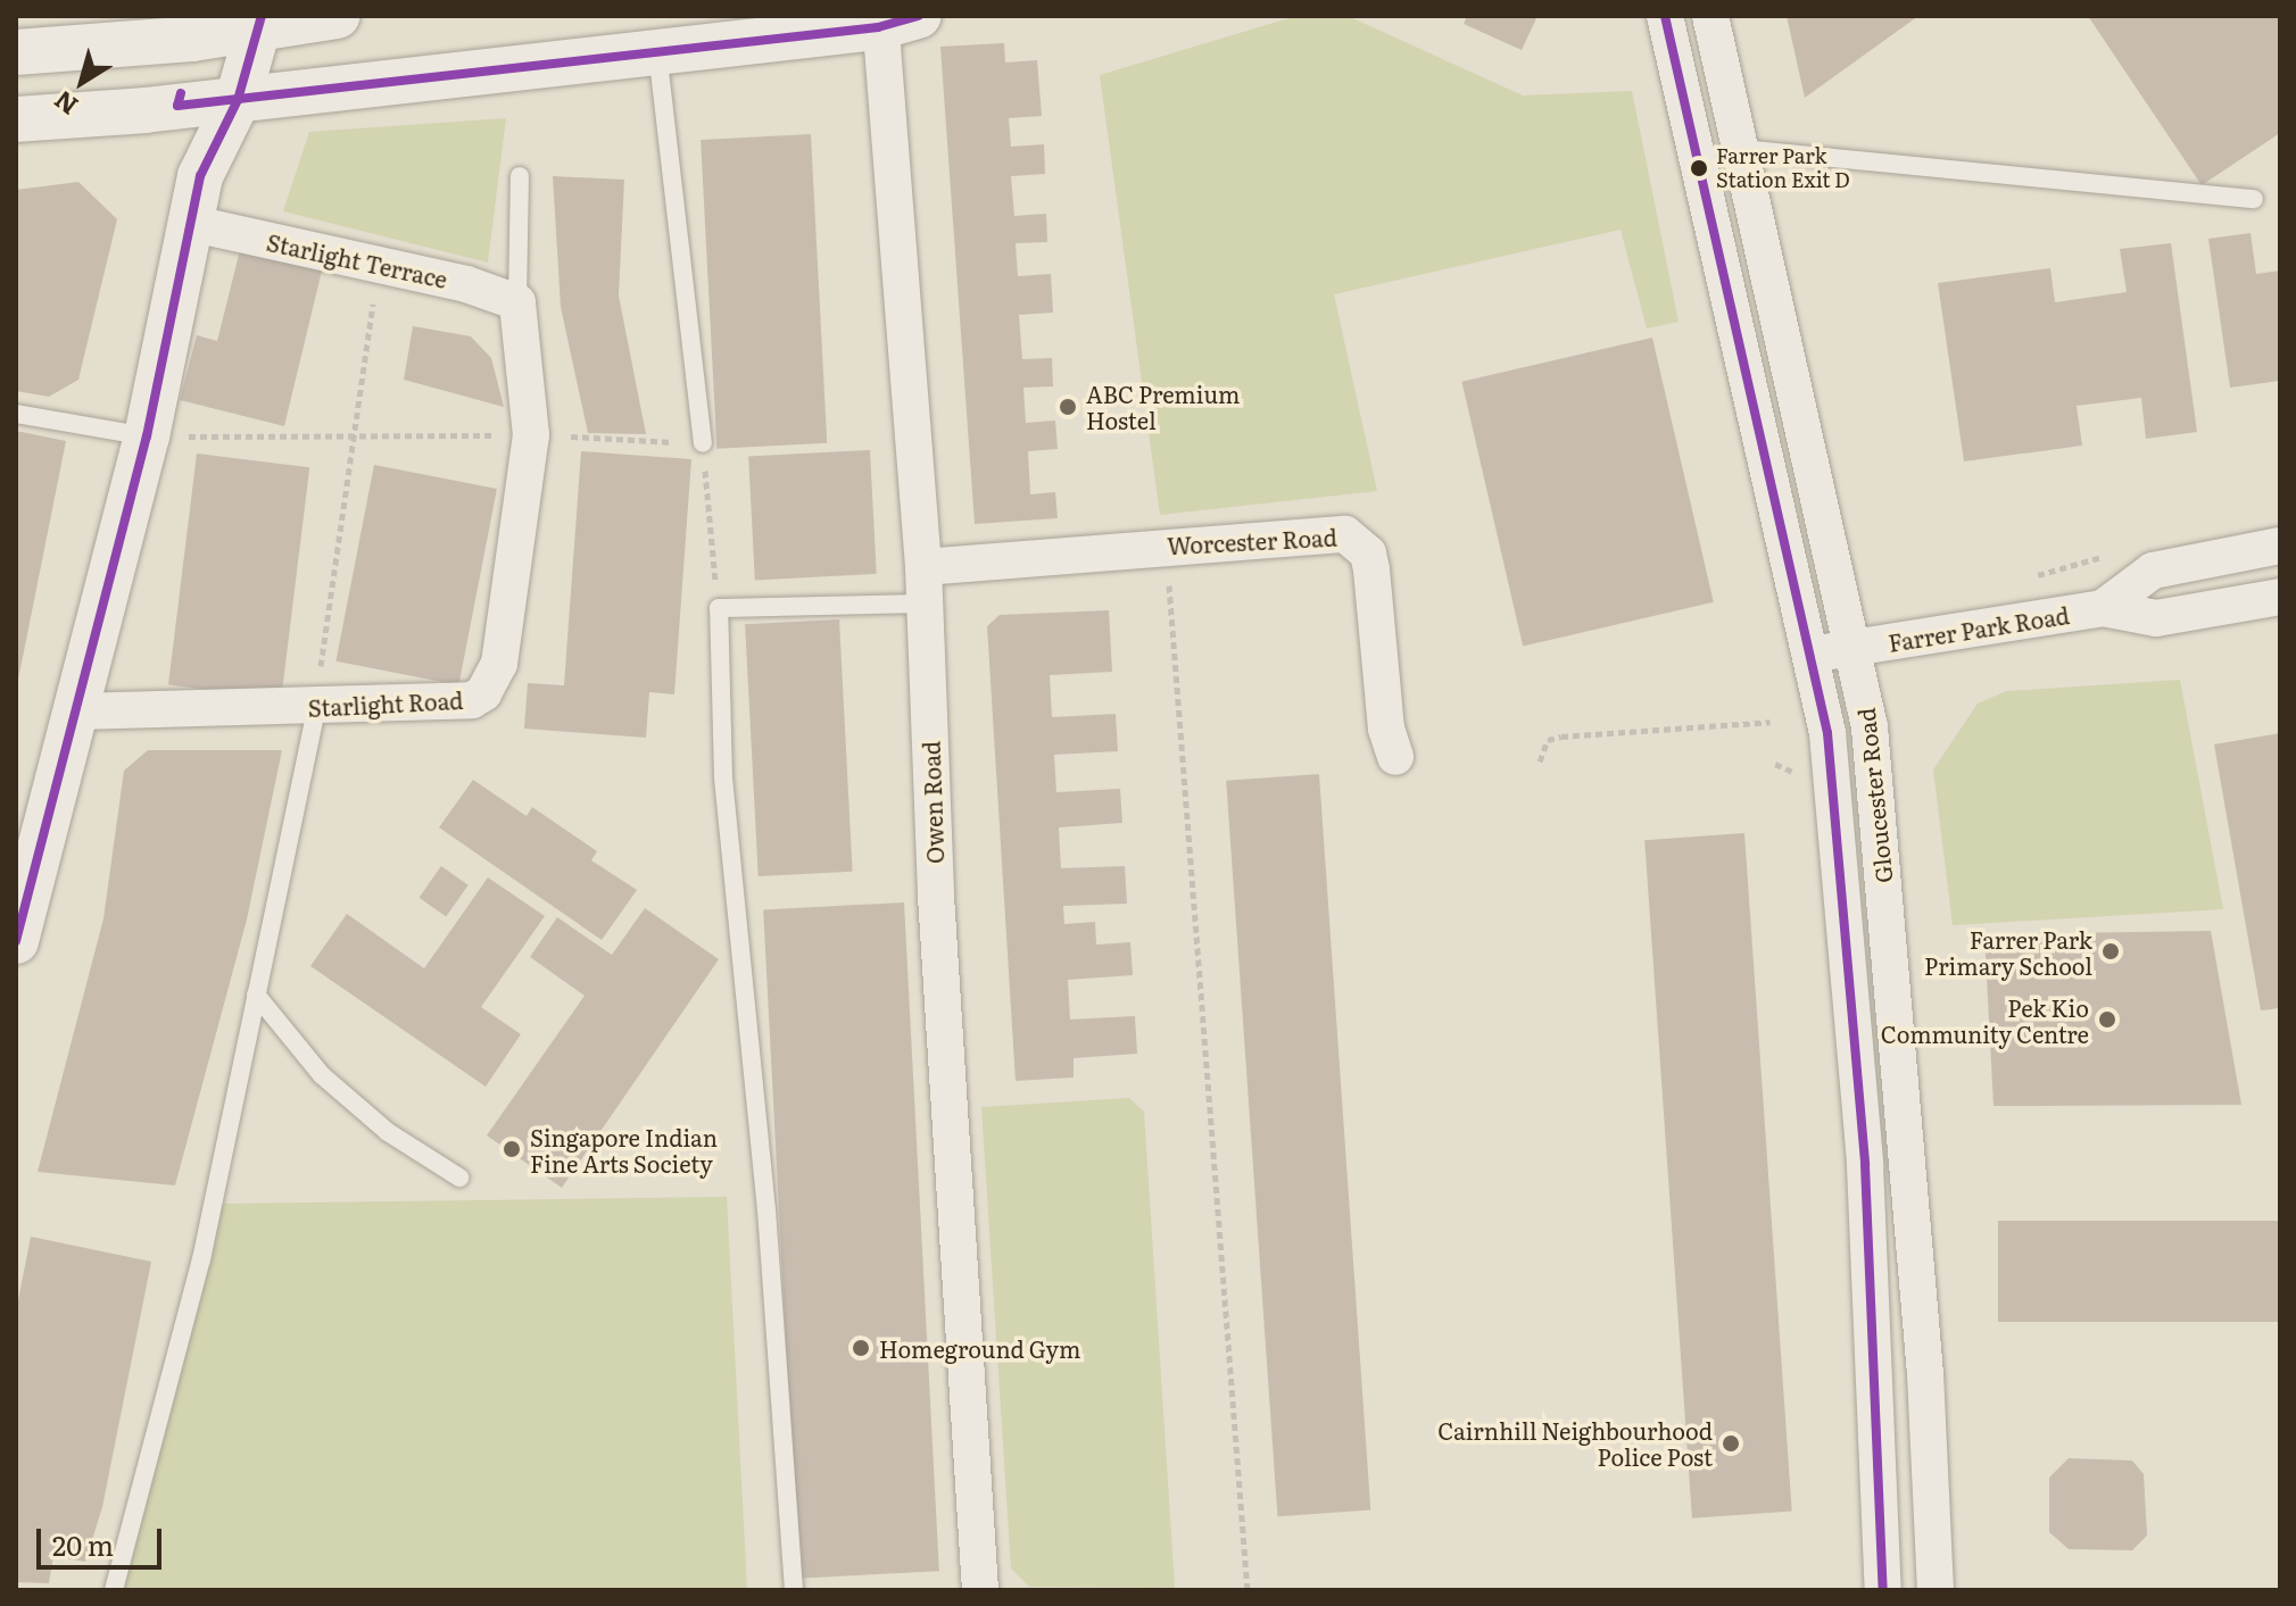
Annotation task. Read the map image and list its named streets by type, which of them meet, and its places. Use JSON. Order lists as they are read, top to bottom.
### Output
{
  "streets": {
    "street": [
      "Starlight Terrace",
      "Worcester Road",
      "Farrer Park Road",
      "Starlight Road",
      "Gloucester Road",
      "Owen Road"
    ]
  },
  "crossings": [
    ["Starlight Terrace", "Starlight Road"],
    ["Worcester Road", "Owen Road"],
    ["Farrer Park Road", "Gloucester Road"]
  ],
  "places": [
    "Farrer Park Station Exit D",
    "ABC Premium Hostel",
    "Farrer Park Primary School",
    "Pek Kio Community Centre",
    "Singapore Indian Fine Arts Society",
    "Homeground Gym",
    "Cairnhill Neighbourhood Police Post"
  ],
  "scale_bar": "20 m",
  "north": "bottom left"
}
